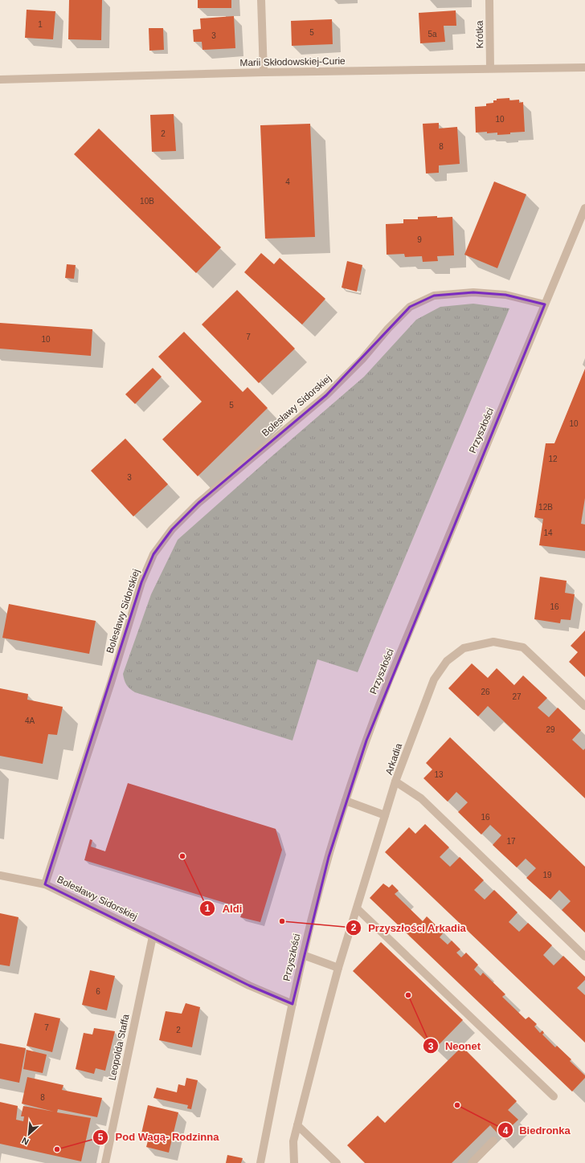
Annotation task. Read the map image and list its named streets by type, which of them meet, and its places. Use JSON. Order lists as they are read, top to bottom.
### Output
{
  "streets": {
    "street": [
      "Krótka",
      "Marii Skłodowskiej-Curie",
      "Bolesławy Sidorskiej",
      "Przyszłości",
      "Arkadia",
      "Leopolda Staffa"
    ]
  },
  "crossings": [
    ["Krótka", "Marii Skłodowskiej-Curie"],
    ["Bolesławy Sidorskiej", "Przyszłości"],
    ["Bolesławy Sidorskiej", "Leopolda Staffa"]
  ],
  "places": [
    "Aldi",
    "Przyszłości Arkadia",
    "Neonet",
    "Biedronka",
    "Pod Wagą- Rodzinna"
  ],
  "house_numbers": [
    "1",
    "5",
    "5a",
    "3",
    "10",
    "2",
    "8",
    "4",
    "10B",
    "9",
    "7",
    "10",
    "5",
    "10",
    "12",
    "3",
    "12B",
    "14",
    "16",
    "26",
    "27",
    "4A",
    "29",
    "13",
    "16",
    "17",
    "19",
    "6",
    "7",
    "2",
    "8"
  ],
  "north": "bottom left"
}
